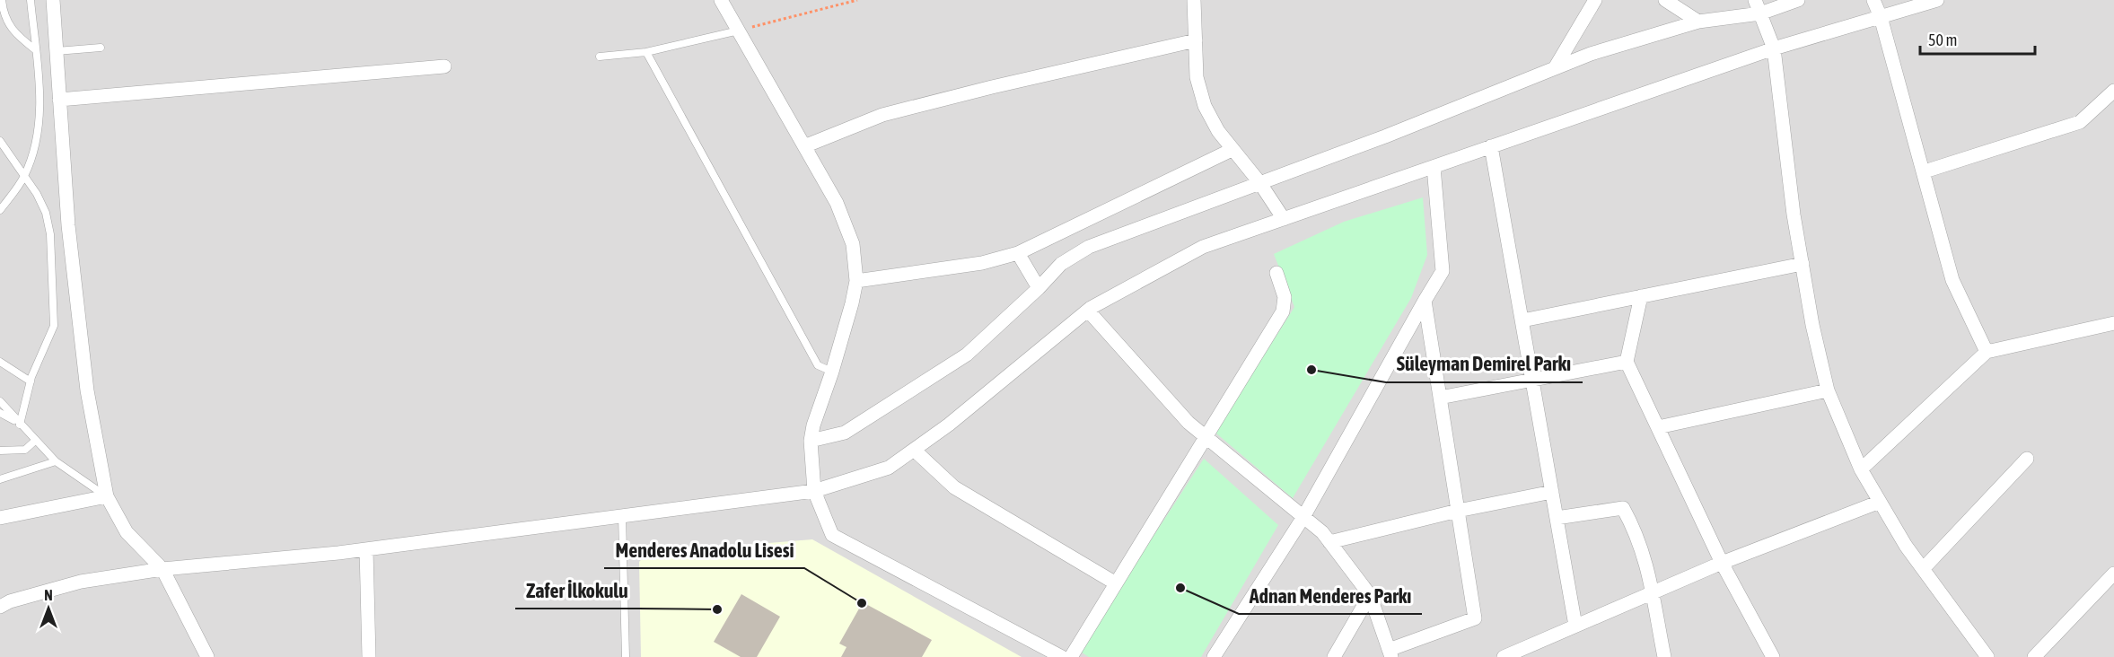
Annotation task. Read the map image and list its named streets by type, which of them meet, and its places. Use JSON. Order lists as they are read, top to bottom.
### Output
{
  "places": [
    "Süleyman Demirel Parkı",
    "Adnan Menderes Parkı",
    "Menderes Anadolu Lisesi",
    "Zafer İlkokulu"
  ],
  "scale_bar": "50 m",
  "north": "top"
}
